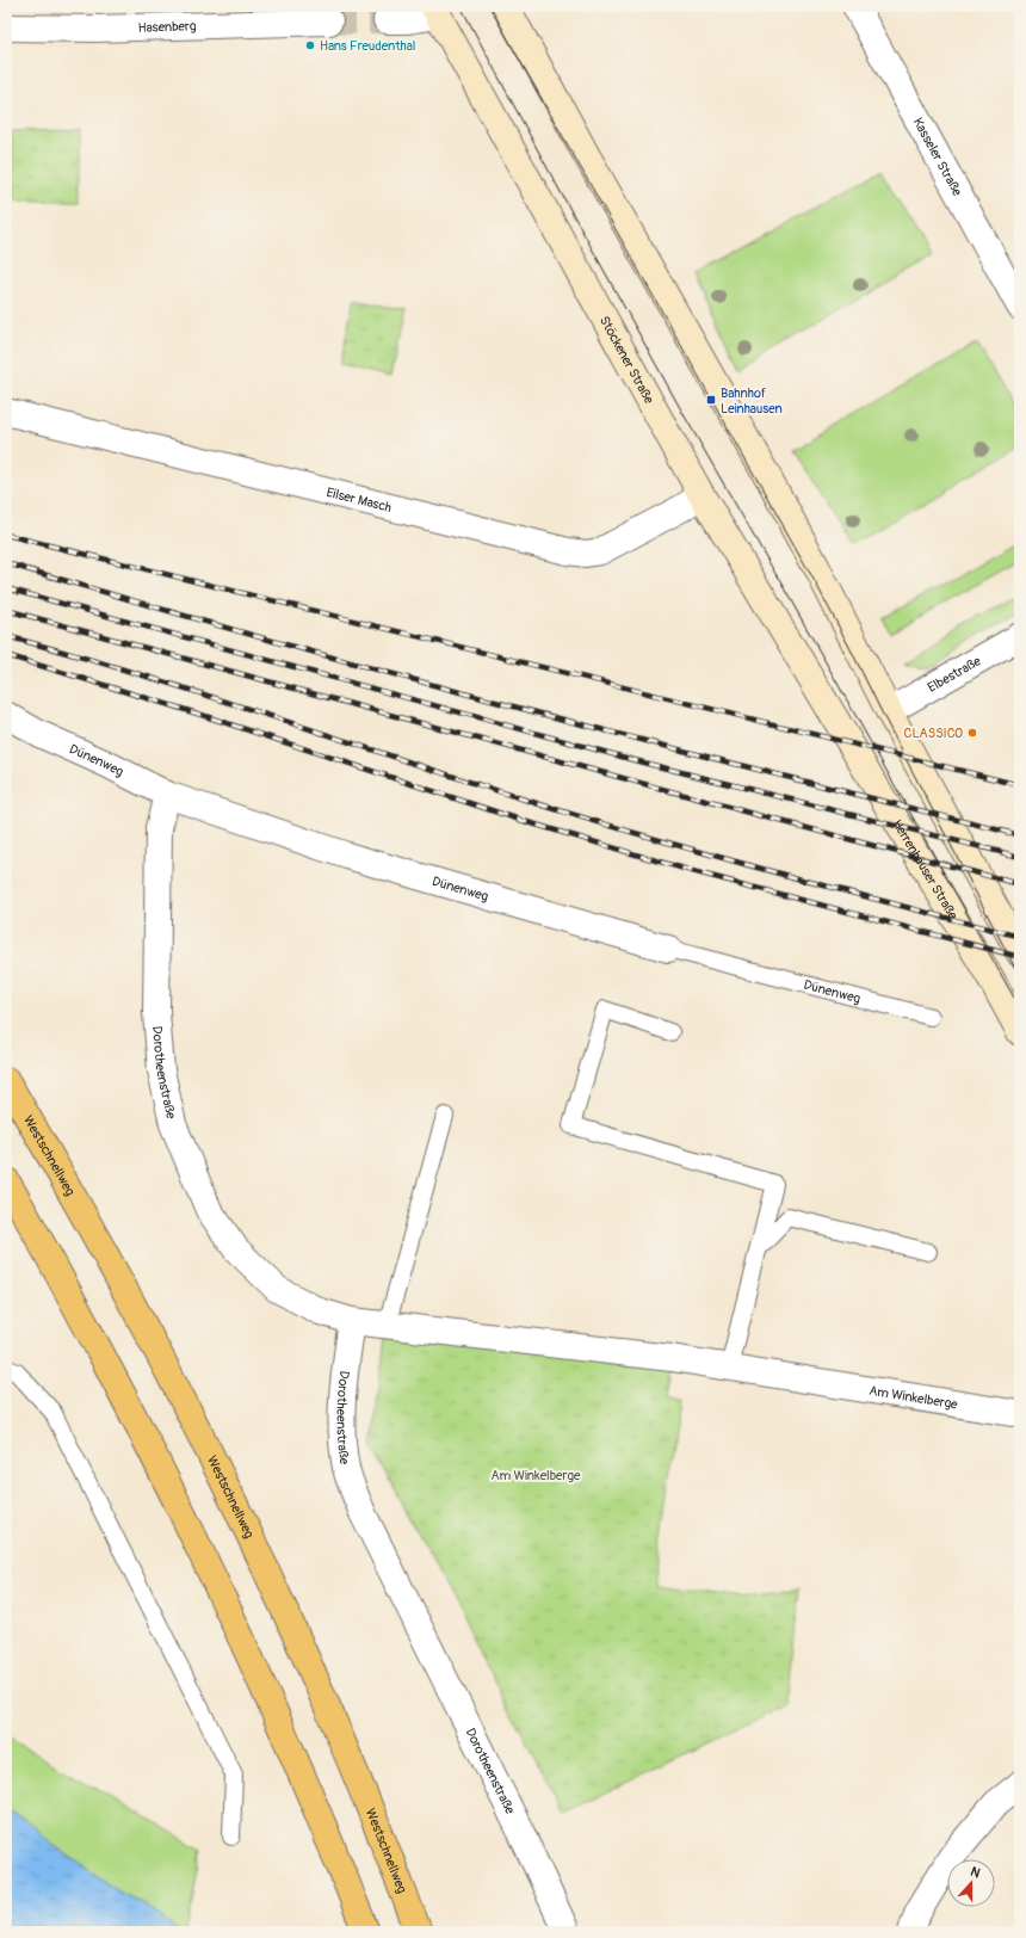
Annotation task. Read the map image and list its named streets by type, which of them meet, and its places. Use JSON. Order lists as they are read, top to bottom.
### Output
{
  "streets": {
    "highway": ["Westschnellweg"],
    "street": [
      "Hasenberg",
      "Kasseler Straße",
      "Stöckener Straße",
      "Eilser Masch",
      "Elbestraße",
      "Dünenweg",
      "Herrenhäuser Straße",
      "Dorotheenstraße",
      "Am Winkelberge"
    ]
  },
  "crossings": [
    ["Stöckener Straße", "Eilser Masch"],
    ["Stöckener Straße", "Herrenhäuser Straße"],
    ["Dünenweg", "Dorotheenstraße"],
    ["Dorotheenstraße", "Am Winkelberge"]
  ],
  "parks": ["Am Winkelberge"],
  "places": {
    "other": ["Hans Freudenthal", "CLASSICO"],
    "transit": ["Bahnhof Leinhausen"]
  },
  "north": "top"
}
